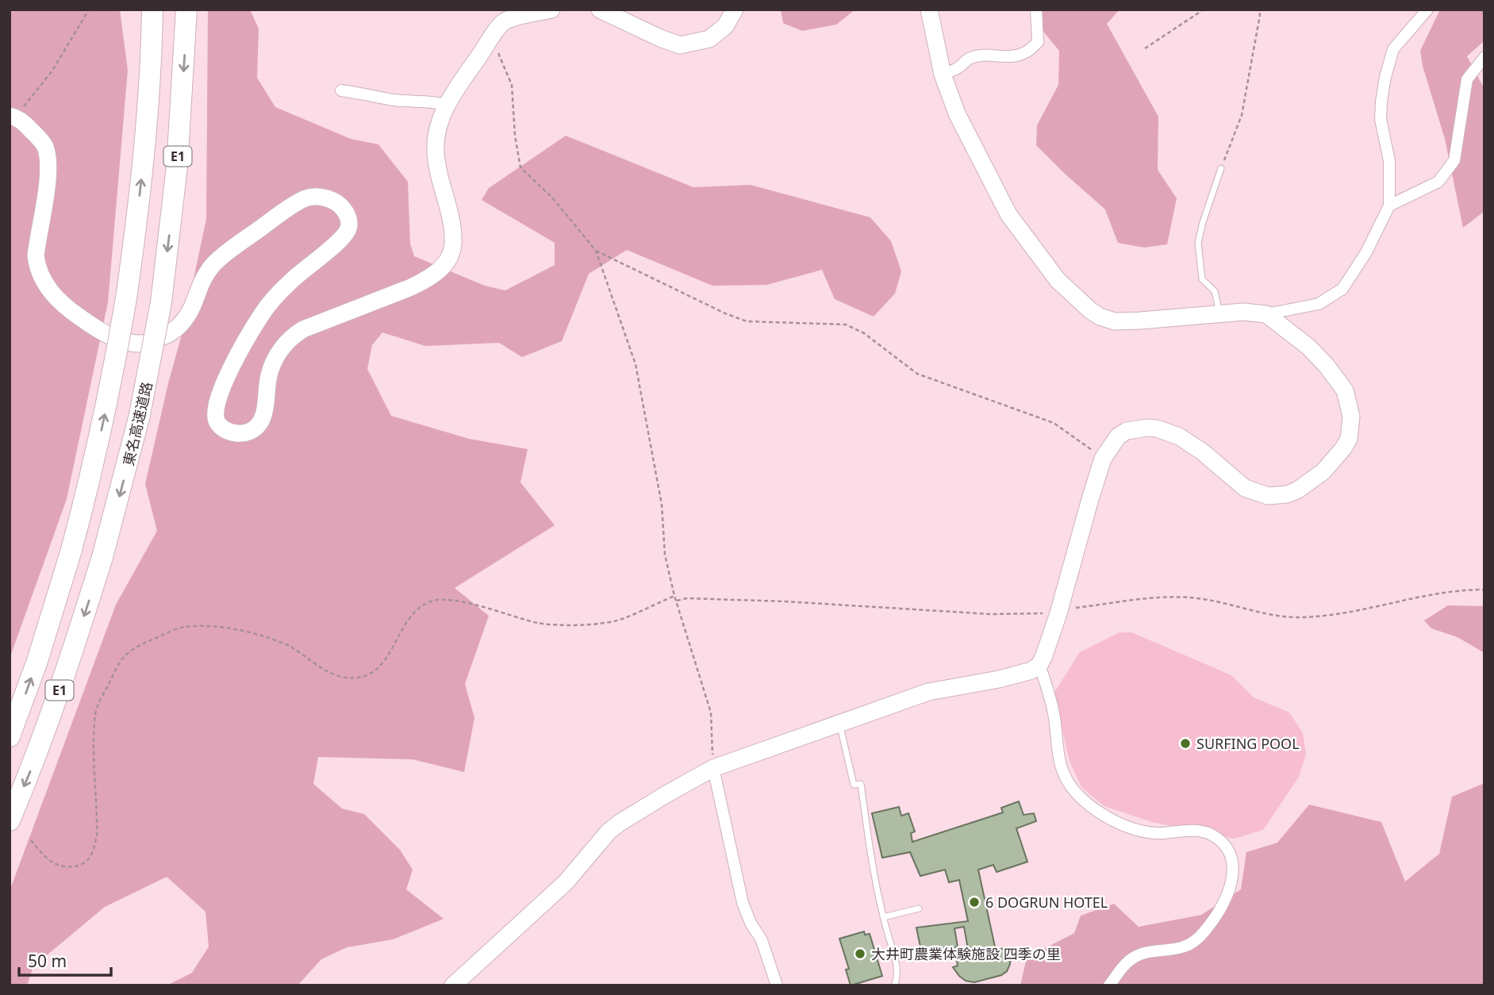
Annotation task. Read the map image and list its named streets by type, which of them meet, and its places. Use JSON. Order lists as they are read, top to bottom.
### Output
{
  "streets": {
    "highway": ["E1", "東名高速道路"]
  },
  "places": ["SURFING POOL", "6 DOGRUN HOTEL", "大井町農業体験施設 四季の里"],
  "scale_bar": "50 m"
}
